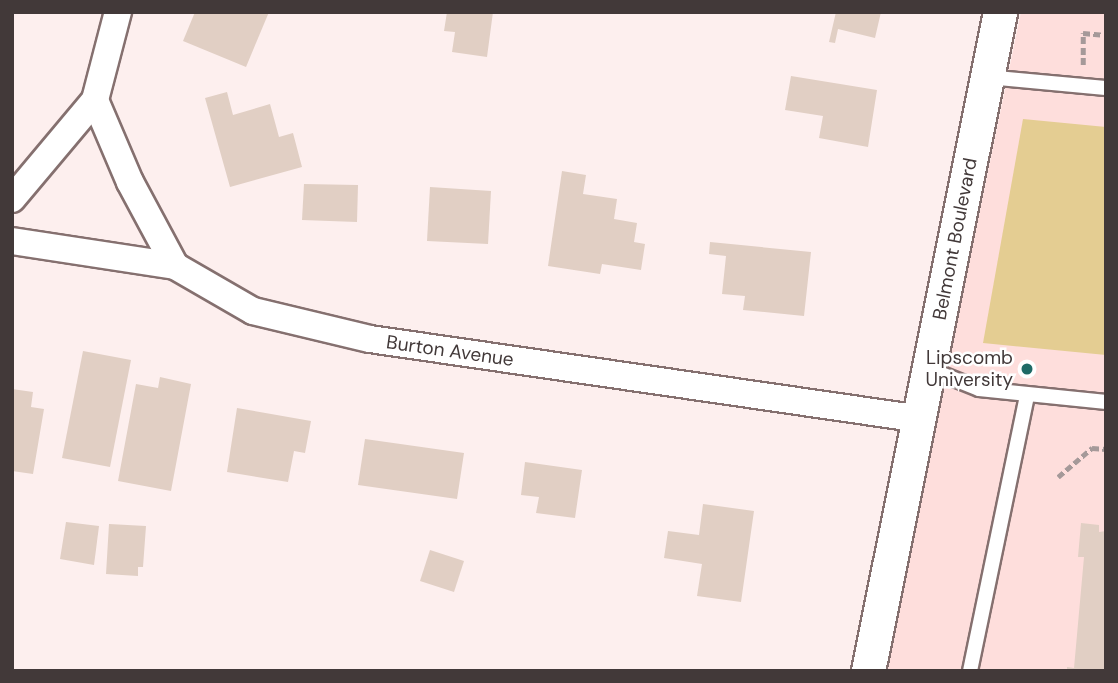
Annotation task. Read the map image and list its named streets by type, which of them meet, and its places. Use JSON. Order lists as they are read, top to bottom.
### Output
{
  "streets": {
    "street": ["Belmont Boulevard", "Burton Avenue"]
  },
  "crossings": [
    ["Belmont Boulevard", "Burton Avenue"]
  ],
  "places": ["Lipscomb University"]
}
